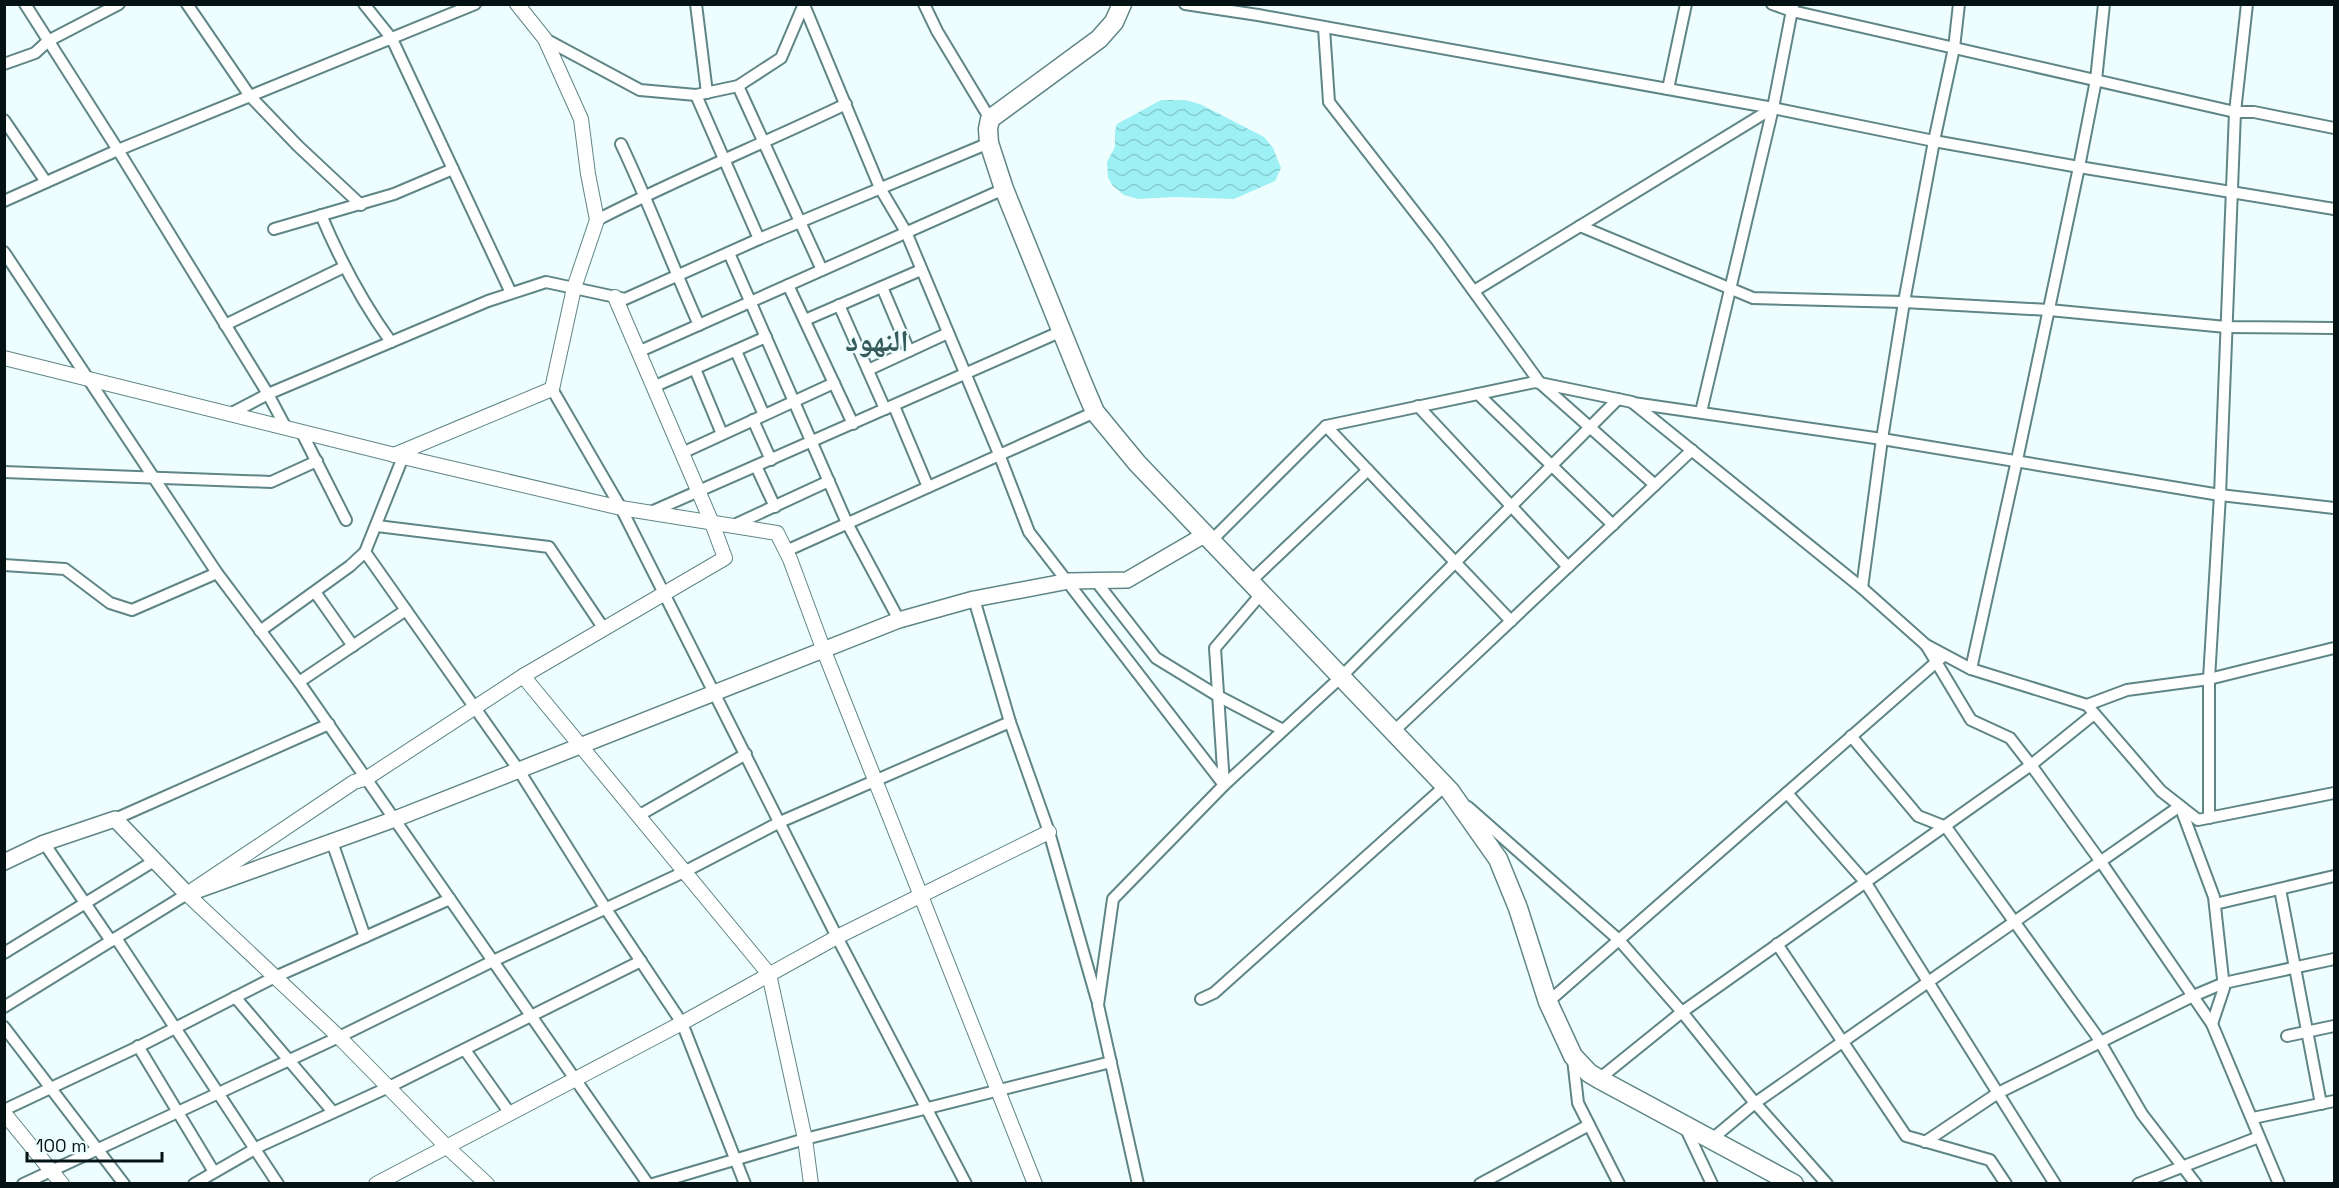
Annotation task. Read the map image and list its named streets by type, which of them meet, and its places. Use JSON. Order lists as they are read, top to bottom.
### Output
{
  "districts": ["النهود"],
  "scale_bar": "100 m"
}
